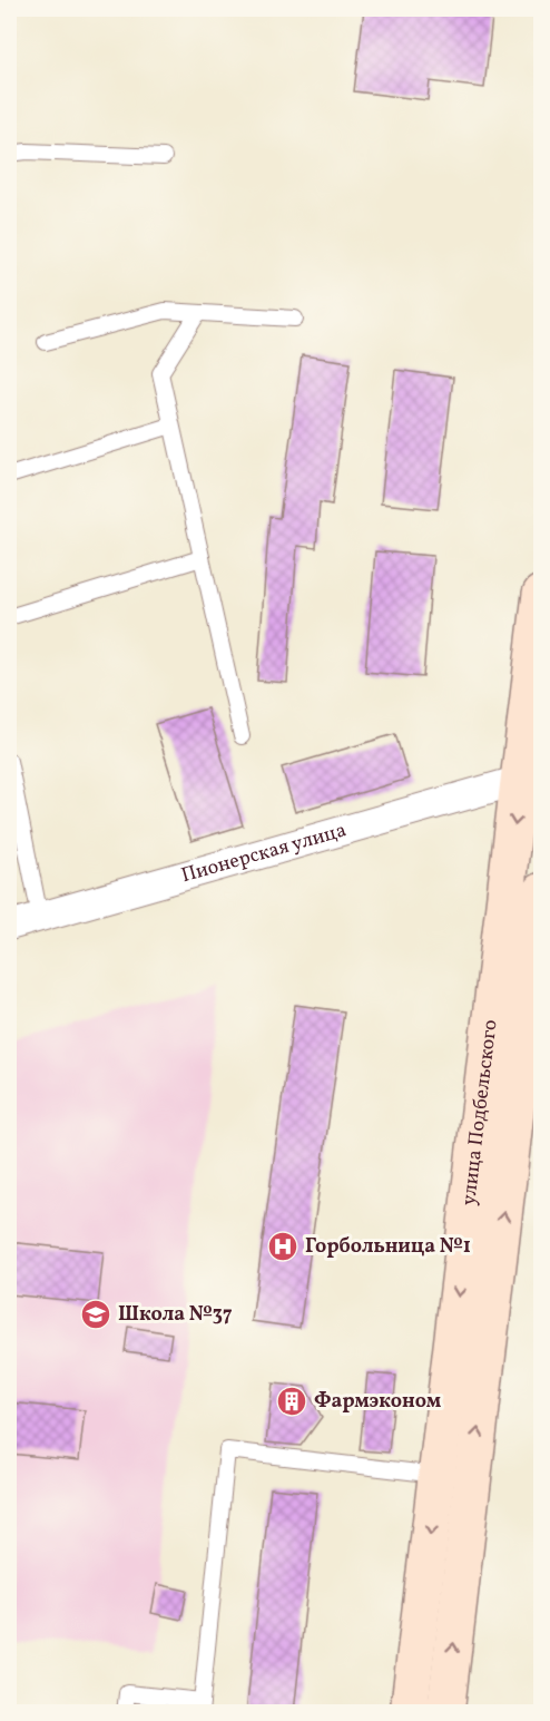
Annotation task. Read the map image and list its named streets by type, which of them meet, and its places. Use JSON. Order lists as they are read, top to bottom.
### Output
{
  "streets": {
    "main road": ["улица Подбельского"],
    "street": ["Пионерская улица"]
  },
  "crossings": [
    ["Пионерская улица", "улица Подбельского"]
  ],
  "places": {
    "hospital": ["Горбольница №1"],
    "school or university": ["Школа №37"],
    "building": ["Фармэконом"]
  }
}
